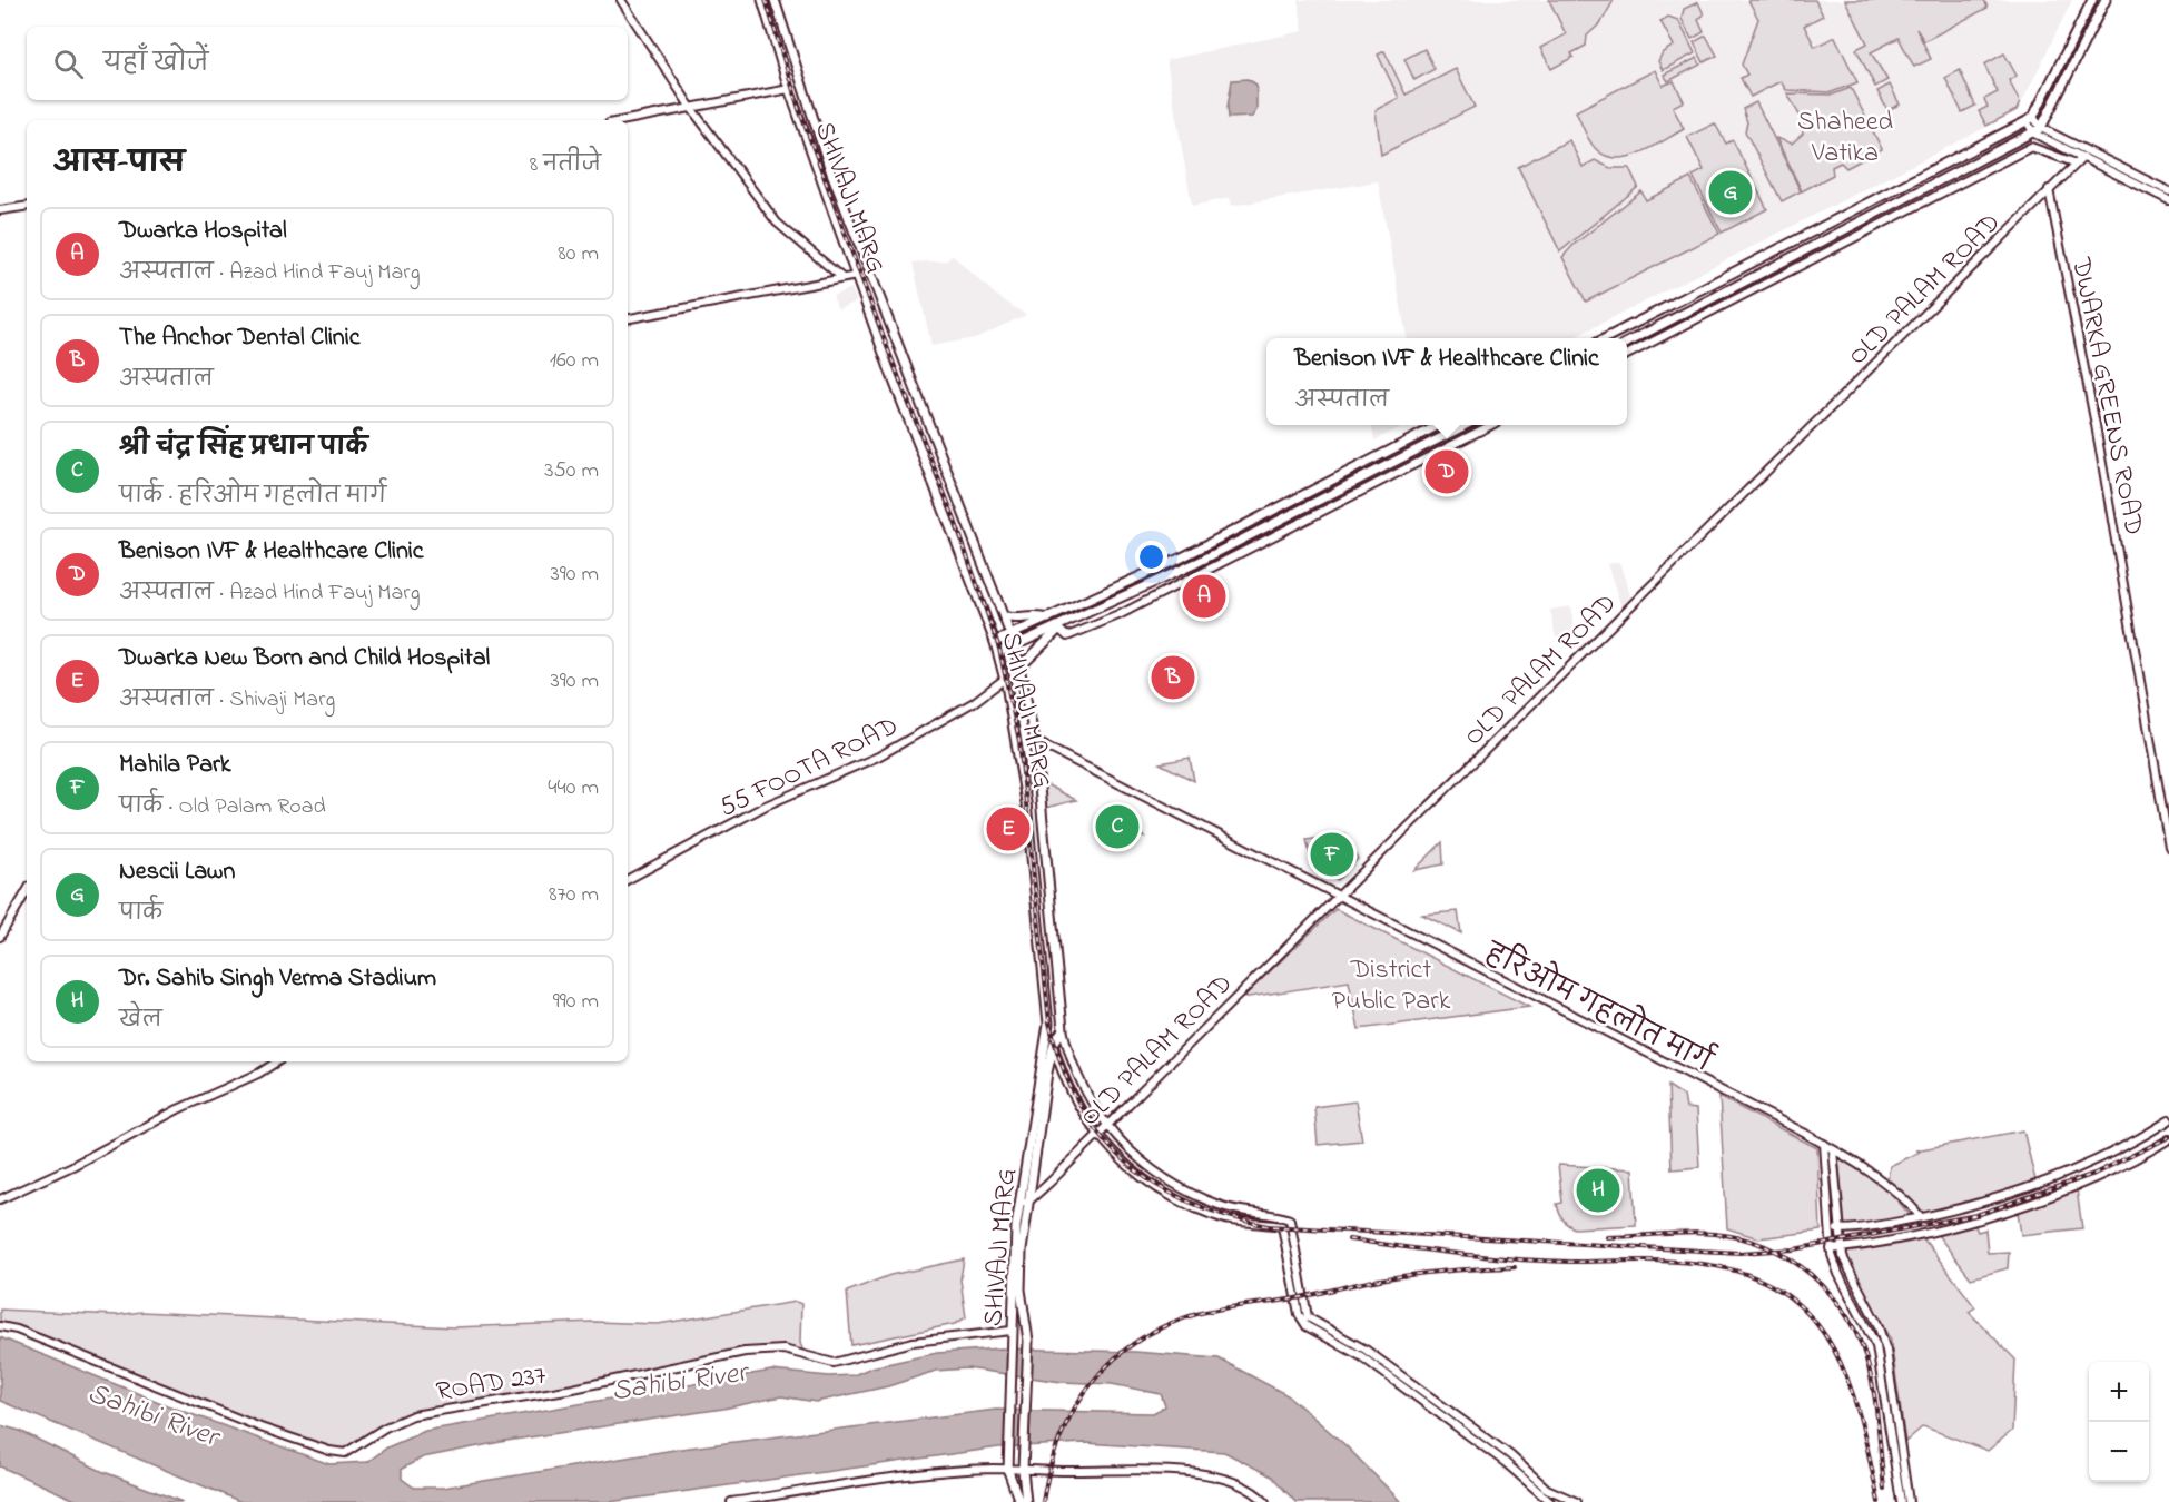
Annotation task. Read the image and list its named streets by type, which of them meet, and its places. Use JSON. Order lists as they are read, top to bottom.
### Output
{
  "streets": {
    "main road": ["SHIVAJI MARG"],
    "street": [
      "OLD PALAM ROAD",
      "DWARKA GREENS ROAD",
      "55 FOOTA ROAD",
      "हरिओम गहलोत मार्ग",
      "ROAD 237"
    ]
  },
  "crossings": [
    ["SHIVAJI MARG", "OLD PALAM ROAD"],
    ["SHIVAJI MARG", "55 FOOTA ROAD"],
    ["SHIVAJI MARG", "हरिओम गहलोत मार्ग"],
    ["SHIVAJI MARG", "ROAD 237"],
    ["OLD PALAM ROAD", "DWARKA GREENS ROAD"],
    ["OLD PALAM ROAD", "हरिओम गहलोत मार्ग"]
  ],
  "water": ["Sahibi River"],
  "parks": ["Shaheed Vatika", "District Public Park"],
  "page": {
    "search": "यहाँ खोजें",
    "heading": ["आस-पास", "8 नतीजे"],
    "pins": [
      "G",
      "D",
      "A",
      "B",
      "C",
      "E",
      "F",
      "H"
    ],
    "list": [
      {
        "mark": "A",
        "name": "Dwarka Hospital",
        "note": "अस्पताल · Azad Hind Fauj Marg",
        "value": "80 m"
      },
      {
        "mark": "B",
        "name": "The Anchor Dental Clinic",
        "note": "अस्पताल",
        "value": "160 m"
      },
      {
        "mark": "C",
        "name": "श्री चंद्र सिंह प्रधान पार्क",
        "note": "पार्क · हरिओम गहलोत मार्ग",
        "value": "350 m"
      },
      {
        "mark": "D",
        "name": "Benison IVF & Healthcare Clinic",
        "note": "अस्पताल · Azad Hind Fauj Marg",
        "value": "390 m"
      },
      {
        "mark": "E",
        "name": "Dwarka New Born and Child Hospital",
        "note": "अस्पताल · Shivaji Marg",
        "value": "390 m"
      },
      {
        "mark": "F",
        "name": "Mahila Park",
        "note": "पार्क · Old Palam Road",
        "value": "440 m"
      },
      {
        "mark": "G",
        "name": "Nescii Lawn",
        "note": "पार्क",
        "value": "870 m"
      },
      {
        "mark": "H",
        "name": "Dr. Sahib Singh Verma Stadium",
        "note": "खेल",
        "value": "990 m"
      }
    ],
    "popup": ["Benison IVF & Healthcare Clinic", "अस्पताल"],
    "map_buttons": ["+", "−"]
  }
}
